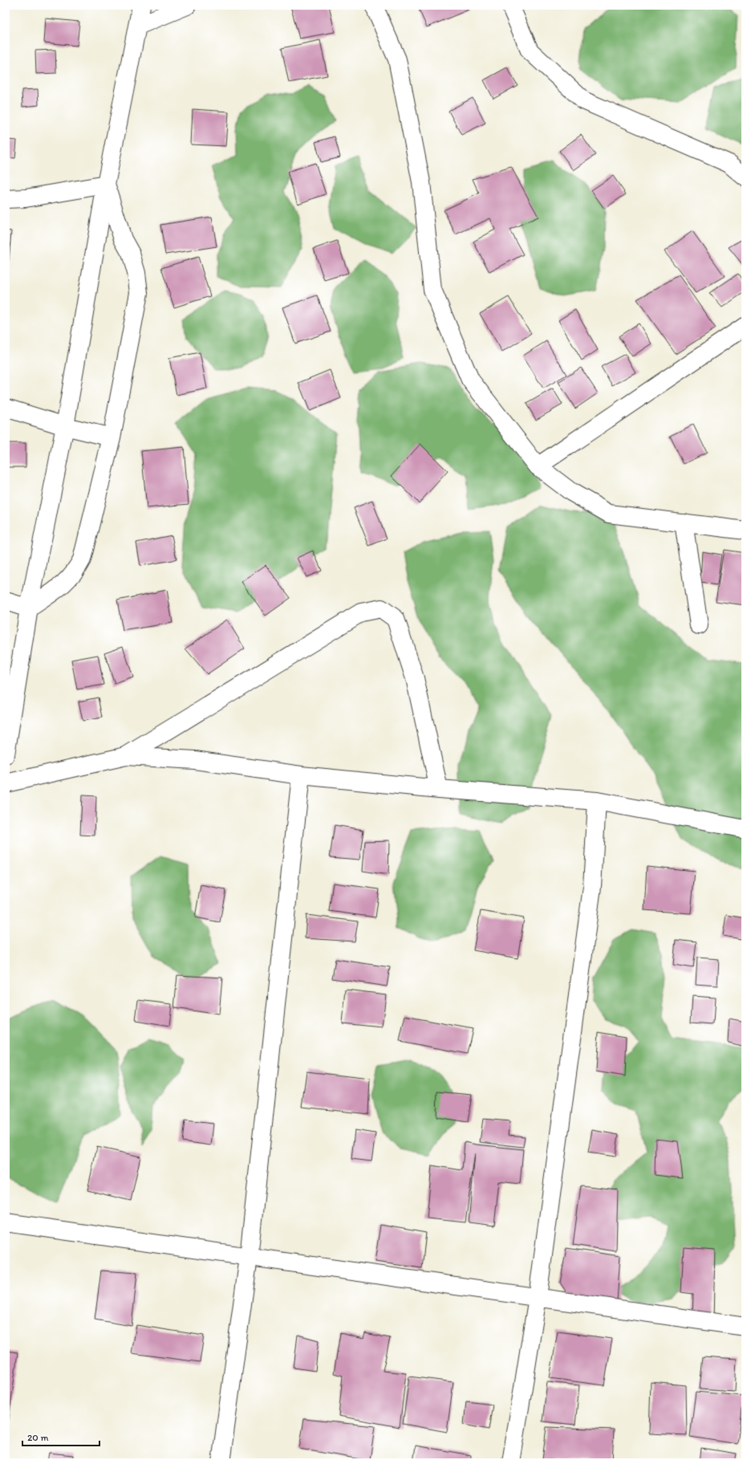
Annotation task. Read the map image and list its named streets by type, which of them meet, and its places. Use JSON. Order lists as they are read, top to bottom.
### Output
{
  "scale_bar": "20 m"
}
